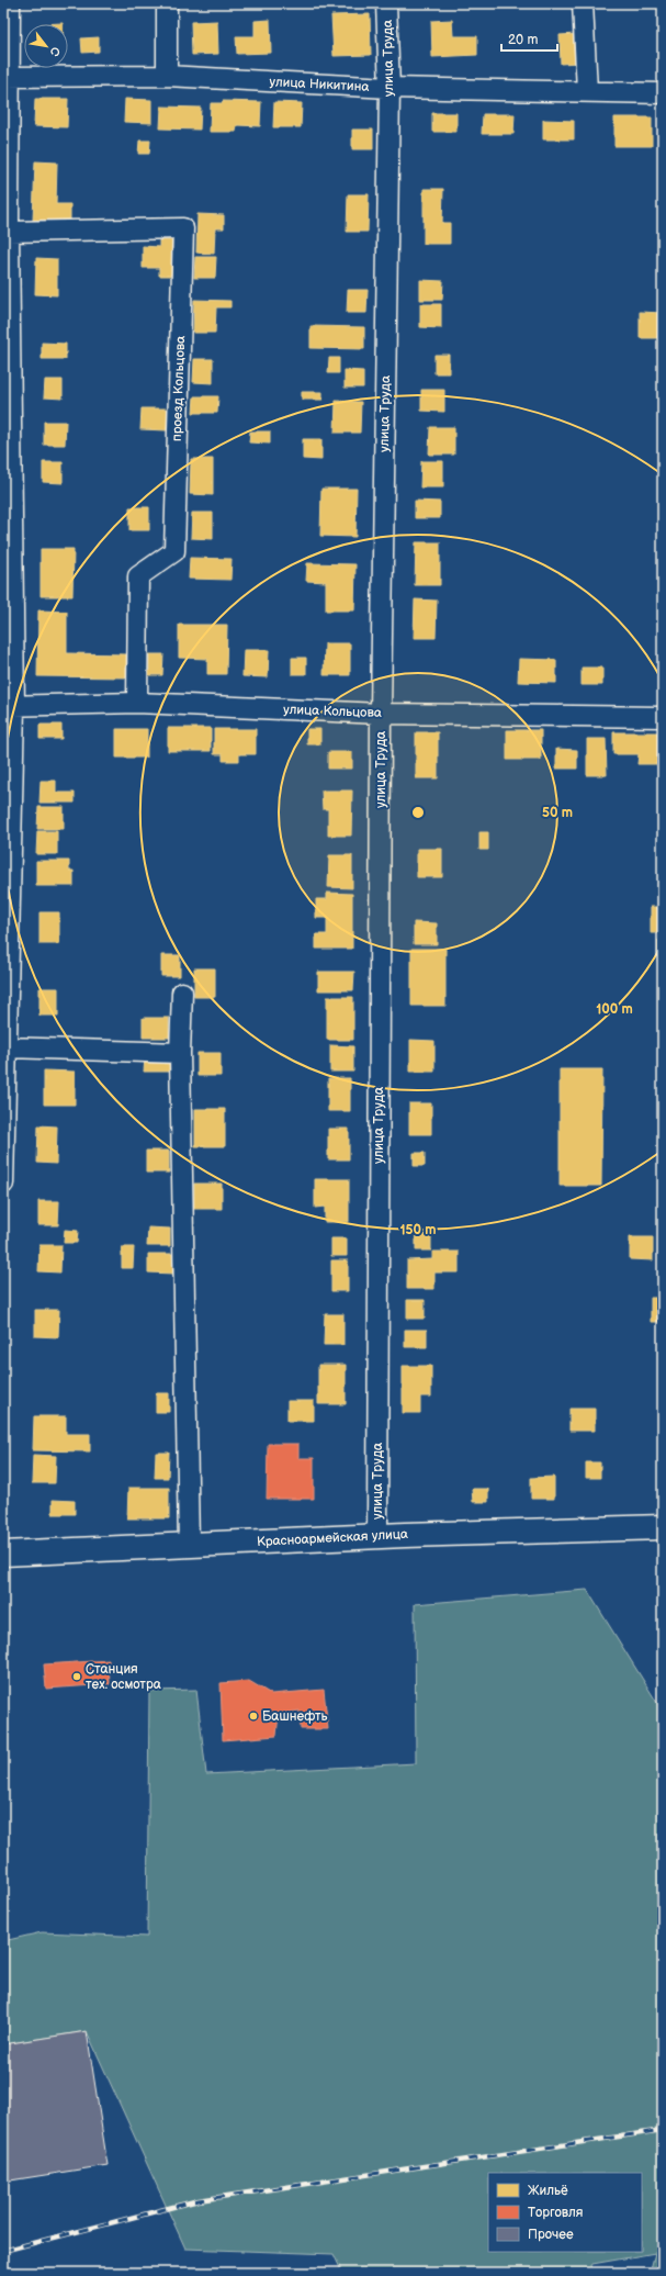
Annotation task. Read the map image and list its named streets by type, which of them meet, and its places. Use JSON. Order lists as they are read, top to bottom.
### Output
{
  "streets": {
    "main road": ["Красноармейская улица"],
    "street": [
      "улица Труда",
      "улица Никитина",
      "проезд Кольцова",
      "улица Кольцова"
    ]
  },
  "crossings": [
    ["улица Труда", "улица Никитина"],
    ["улица Труда", "улица Кольцова"],
    ["улица Труда", "Красноармейская улица"],
    ["проезд Кольцова", "улица Кольцова"]
  ],
  "places": ["Станция тех. осмотра", "Башнефть"],
  "legend": ["Жильё", "Торговля", "Прочее"],
  "scale_bar": "20 m",
  "north": "bottom right",
  "rings": ["50 m", "100 m", "150 m"]
}
